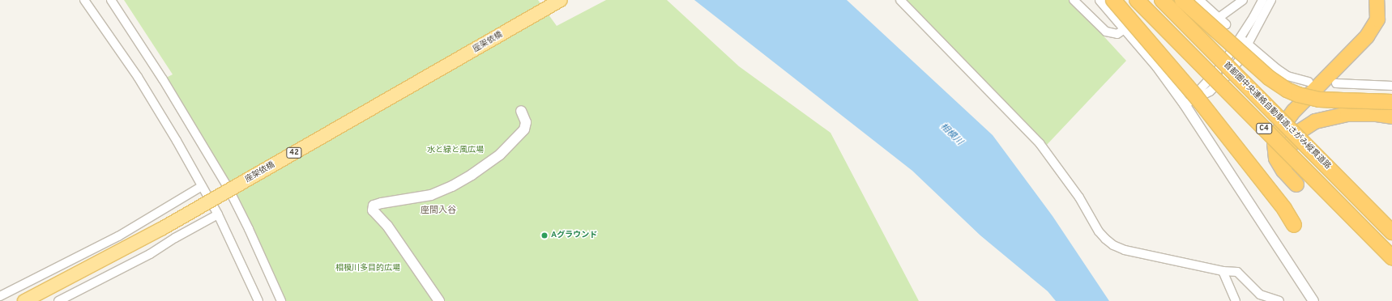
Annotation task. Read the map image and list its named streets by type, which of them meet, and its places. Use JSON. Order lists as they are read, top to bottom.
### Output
{
  "streets": {
    "highway": ["首都圏中央連絡自動車道;さがみ縦貫道路", "C4"],
    "main road": ["座架依橋", "42"]
  },
  "districts": ["座間入谷"],
  "water": ["相模川"],
  "parks": ["水と緑と風広場", "相模川多目的広場"],
  "places": ["Aグラウンド"]
}
